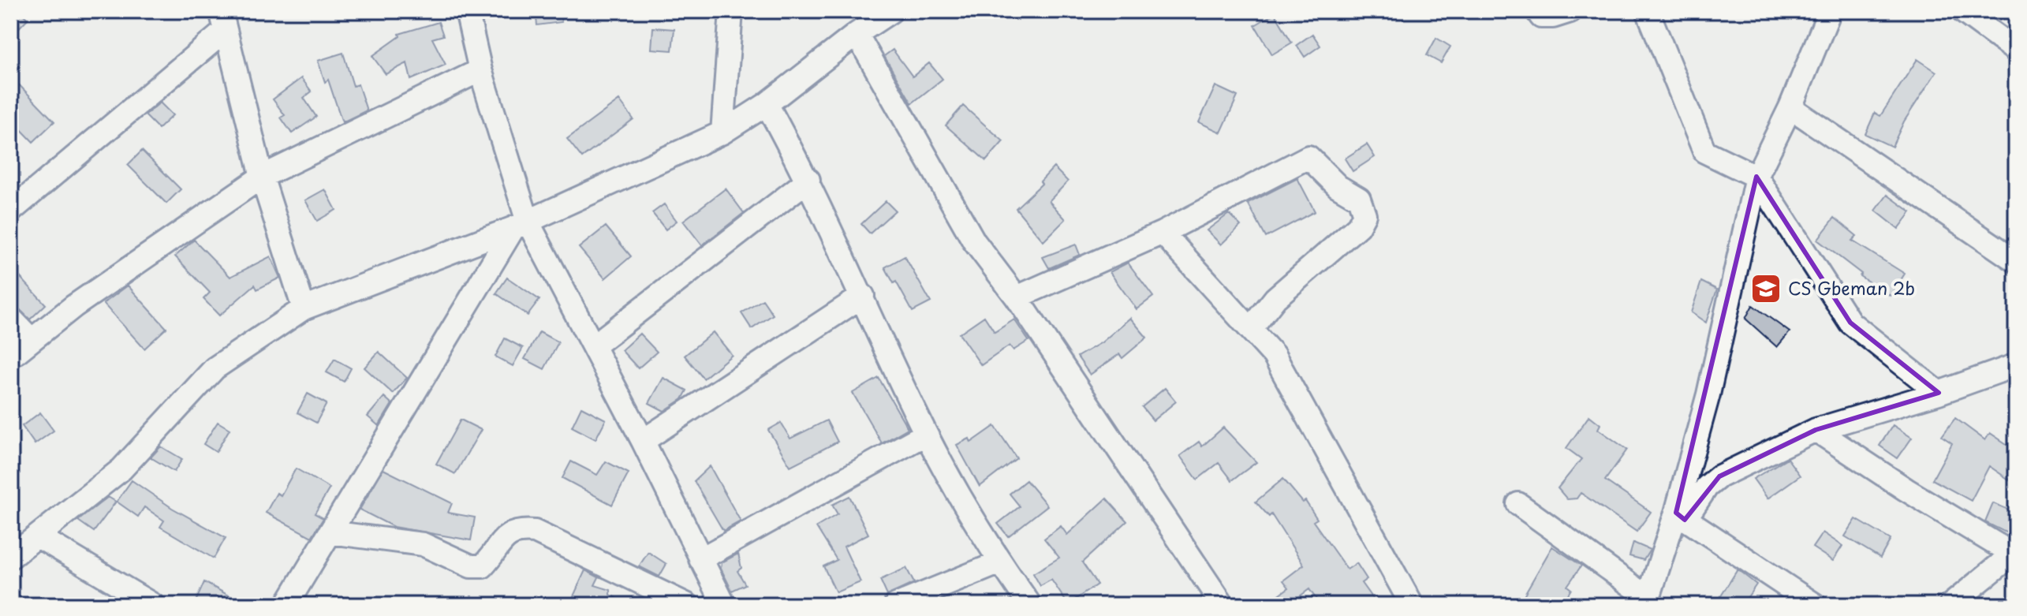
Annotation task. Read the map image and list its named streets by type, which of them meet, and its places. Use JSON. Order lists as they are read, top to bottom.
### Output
{
  "places": {
    "school or university": ["CS Gbeman 2b"]
  }
}
